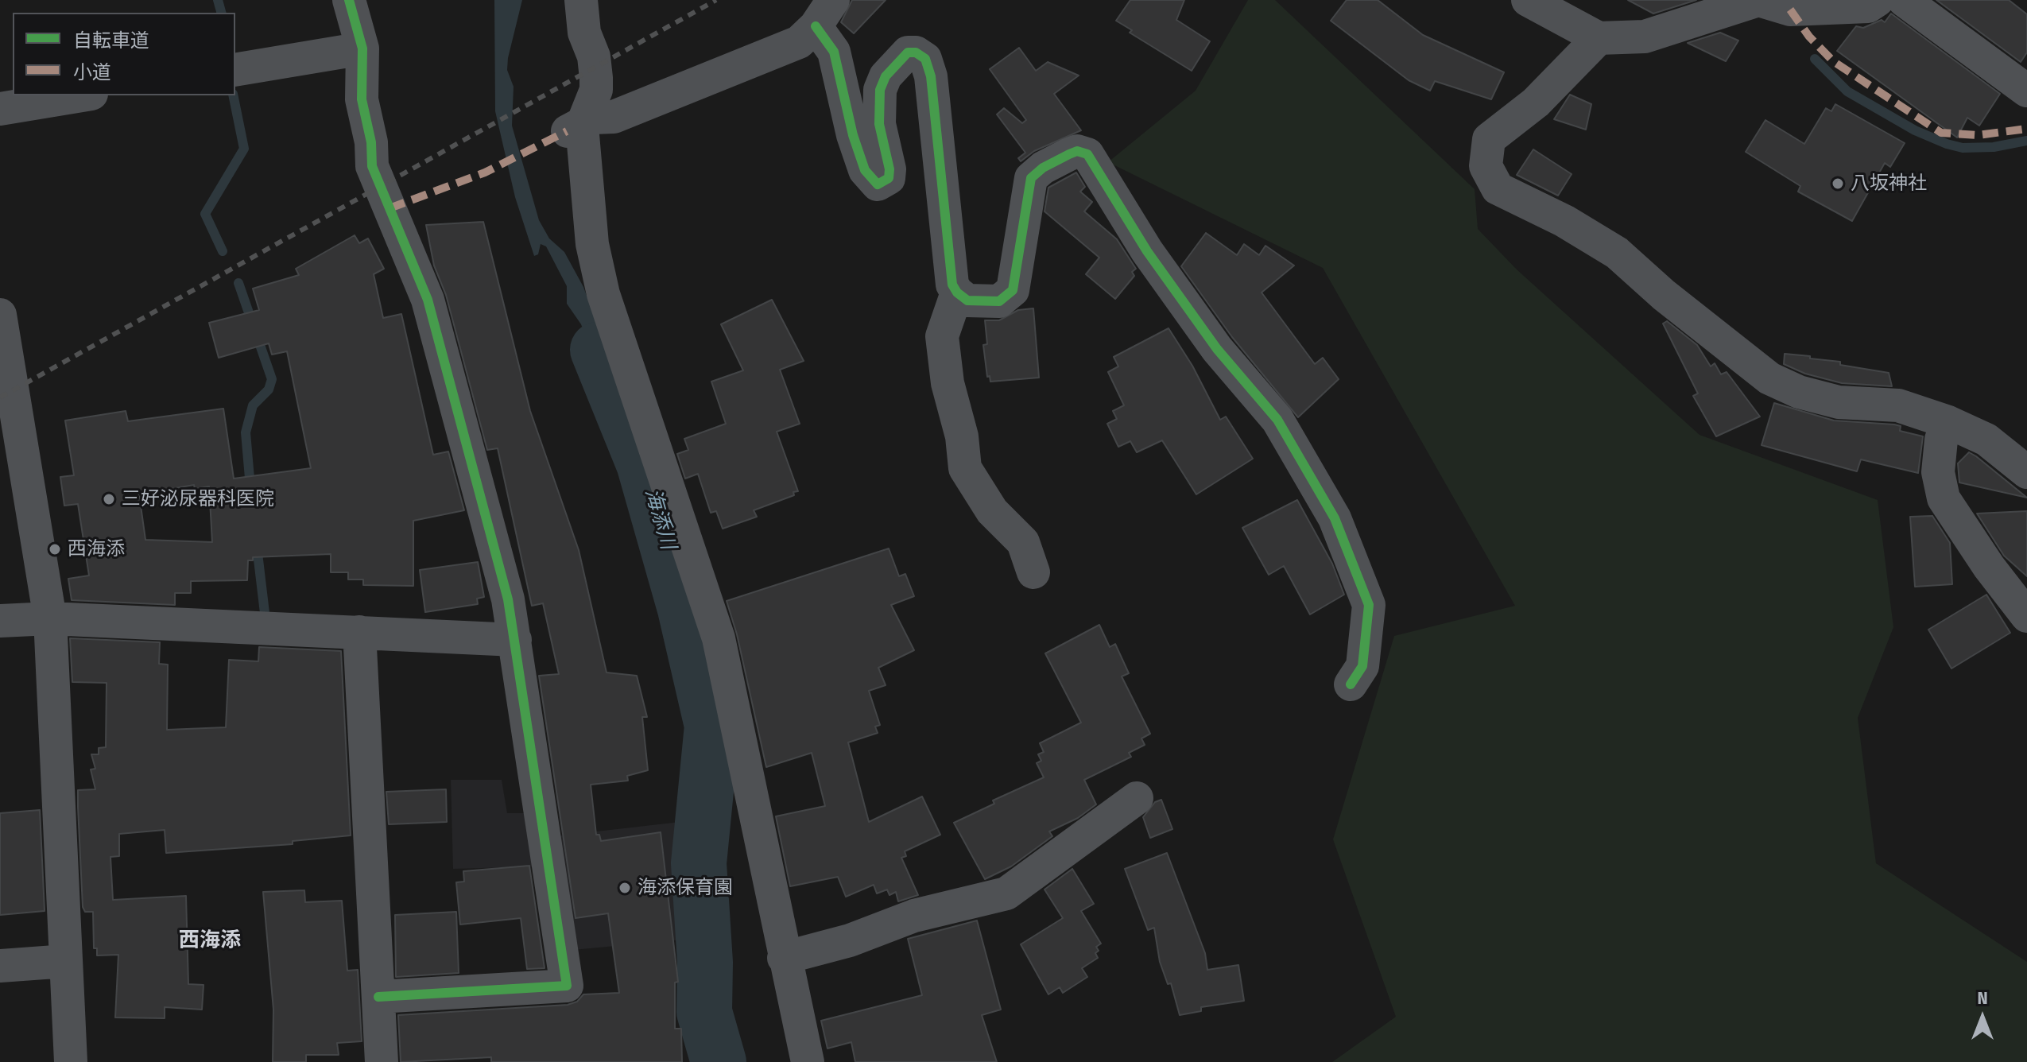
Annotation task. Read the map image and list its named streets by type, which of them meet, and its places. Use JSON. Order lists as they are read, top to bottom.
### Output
{
  "districts": ["西海添"],
  "water": ["海添川"],
  "places": [
    "八坂神社",
    "三好泌尿器科医院",
    "西海添",
    "海添保育園"
  ],
  "legend": ["自転車道", "小道"],
  "north": "top"
}
